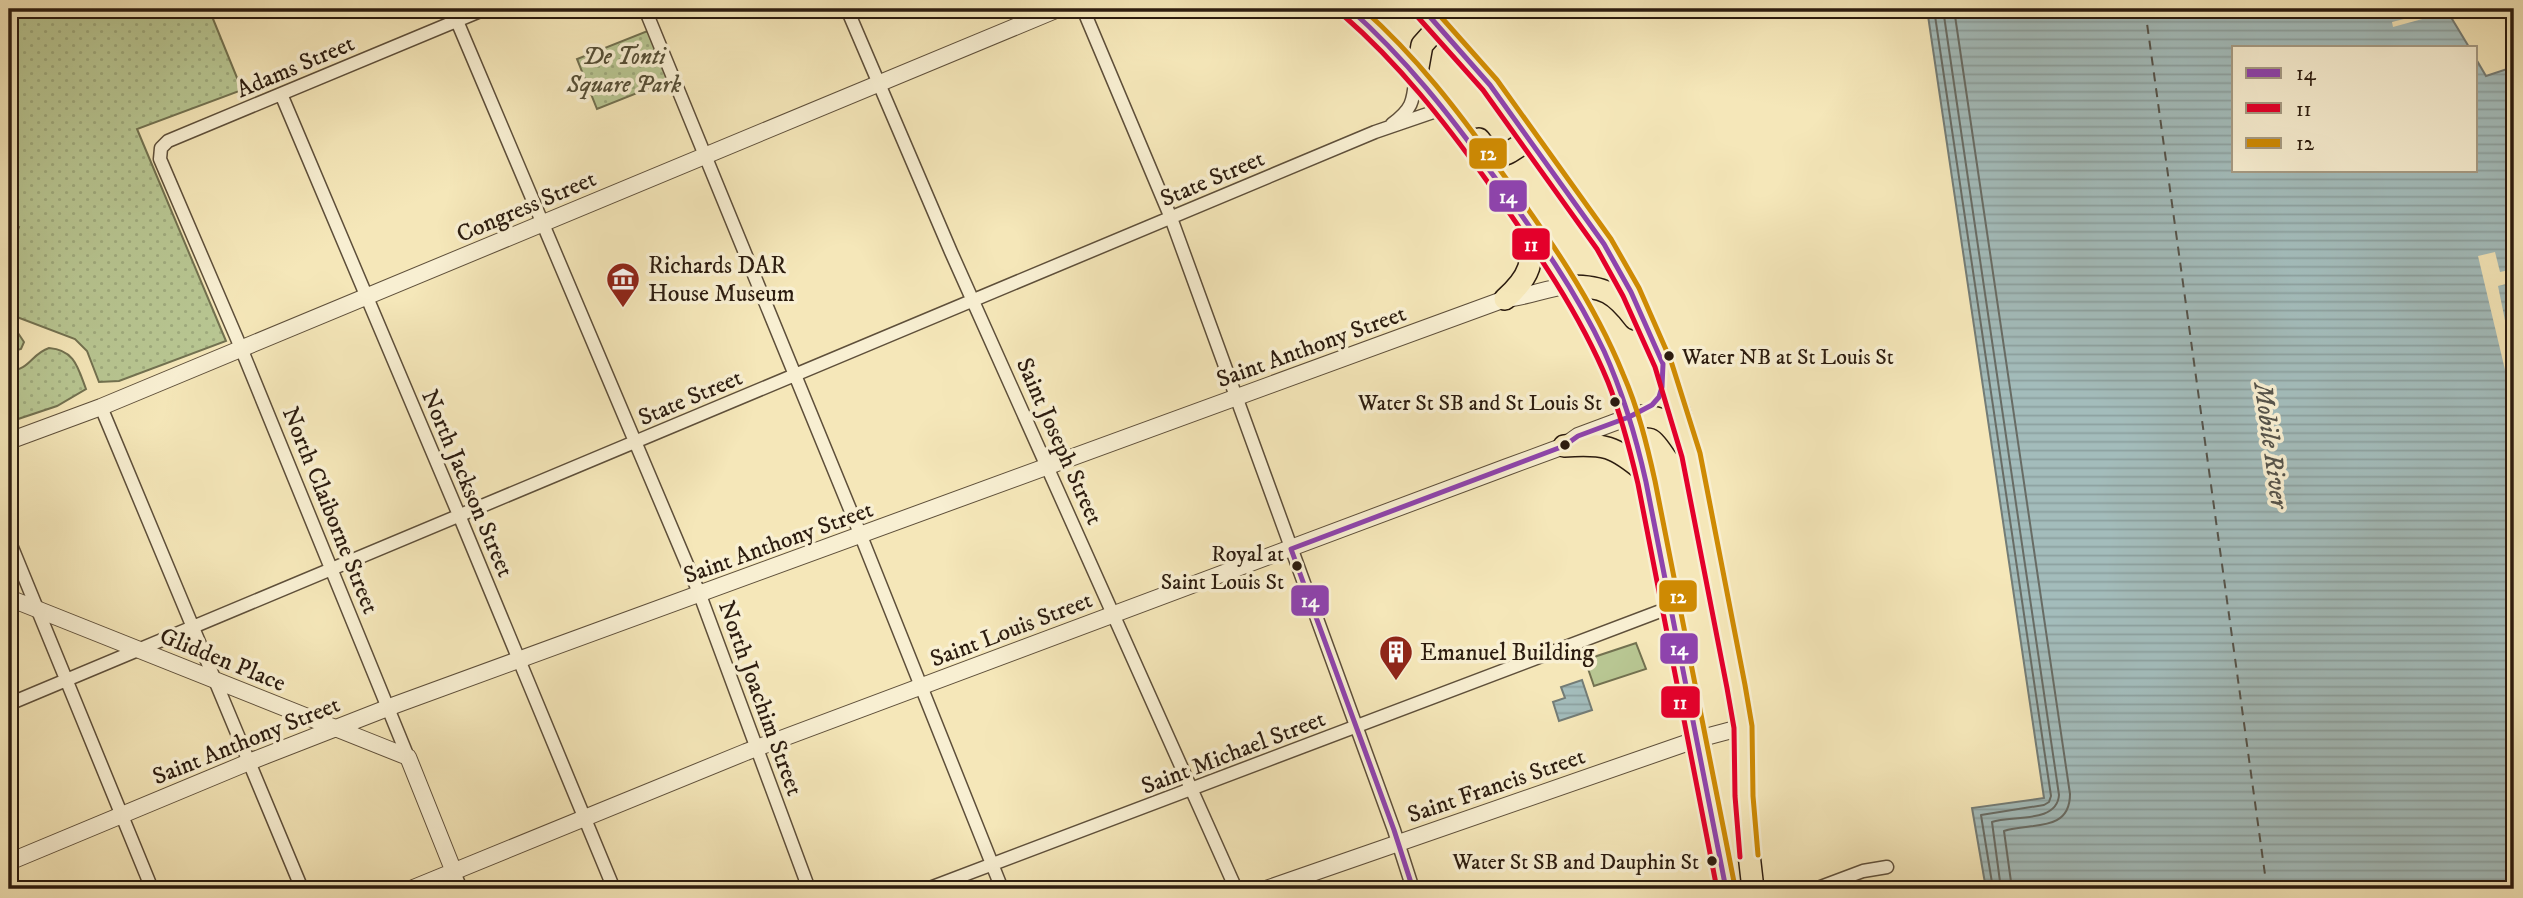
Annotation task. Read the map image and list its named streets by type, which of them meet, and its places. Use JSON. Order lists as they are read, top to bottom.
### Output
{
  "streets": {
    "street": [
      "Adams Street",
      "State Street",
      "Congress Street",
      "Saint Anthony Street",
      "Saint Joseph Street",
      "North Jackson Street",
      "North Claiborne Street",
      "Saint Louis Street",
      "Glidden Place",
      "North Joachim Street",
      "Saint Michael Street",
      "Saint Francis Street"
    ]
  },
  "crossings": [
    ["Adams Street", "North Jackson Street"],
    ["Adams Street", "North Claiborne Street"],
    ["Adams Street", "North Joachim Street"],
    ["State Street", "Saint Joseph Street"],
    ["State Street", "North Jackson Street"],
    ["State Street", "North Claiborne Street"],
    ["State Street", "Glidden Place"],
    ["State Street", "North Joachim Street"],
    ["Congress Street", "Saint Joseph Street"],
    ["Congress Street", "North Jackson Street"],
    ["Congress Street", "North Claiborne Street"],
    ["Congress Street", "North Joachim Street"],
    ["Saint Anthony Street", "Saint Joseph Street"],
    ["Saint Anthony Street", "North Jackson Street"],
    ["Saint Anthony Street", "North Claiborne Street"],
    ["Saint Anthony Street", "Glidden Place"],
    ["Saint Anthony Street", "North Joachim Street"],
    ["Saint Joseph Street", "Saint Louis Street"],
    ["Saint Joseph Street", "Saint Michael Street"],
    ["North Jackson Street", "Saint Louis Street"],
    ["North Claiborne Street", "Saint Louis Street"],
    ["North Claiborne Street", "Glidden Place"],
    ["Saint Louis Street", "North Joachim Street"]
  ],
  "water": ["Mobile River"],
  "parks": ["De Tonti Square Park"],
  "places": {
    "museum": ["Richards DAR House Museum"],
    "other": [
      "Water NB at St Louis St",
      "Water St SB and St Louis St",
      "Royal at Saint Louis St",
      "Water St SB and Dauphin St"
    ],
    "building": ["Emanuel Building"]
  },
  "lines": ["transit line 14", "transit line 12", "transit line 11"],
  "legend": ["14", "11", "12"]
}
